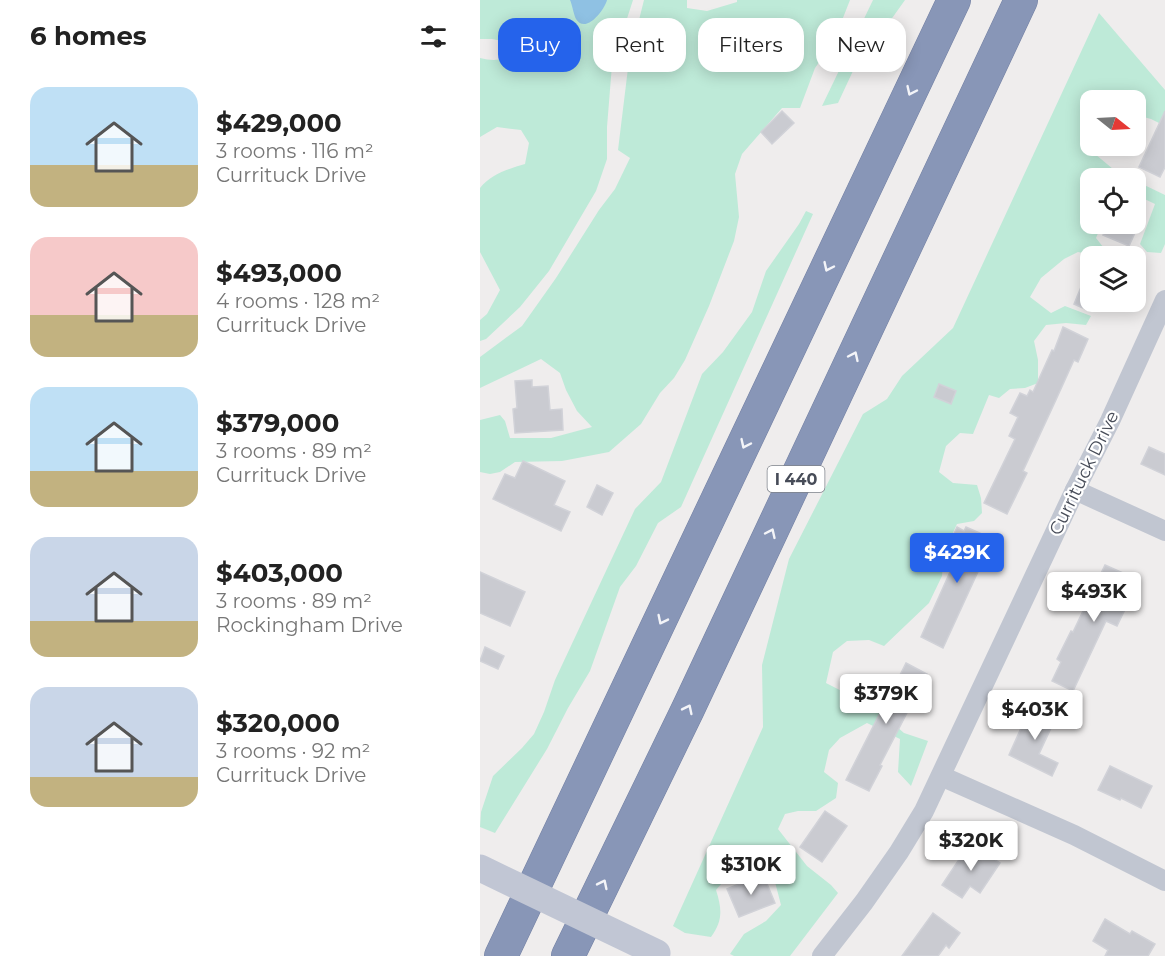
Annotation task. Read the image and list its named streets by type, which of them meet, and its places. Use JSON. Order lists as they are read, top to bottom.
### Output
{
  "streets": {
    "highway": ["I 440"],
    "street": ["Currituck Drive"]
  },
  "north": "right",
  "page": {
    "heading": "6 homes",
    "chip": [
      "Buy",
      "Rent",
      "Filters",
      "New"
    ],
    "list": [
      {
        "name": "$429,000",
        "note": "3 rooms · 116 m² · Currituck Drive"
      },
      {
        "name": "$493,000",
        "note": "4 rooms · 128 m² · Currituck Drive"
      },
      {
        "name": "$379,000",
        "note": "3 rooms · 89 m² · Currituck Drive"
      },
      {
        "name": "$403,000",
        "note": "3 rooms · 89 m² · Rockingham Drive"
      },
      {
        "name": "$320,000",
        "note": "3 rooms · 92 m² · Currituck Drive"
      }
    ],
    "price": [
      "$429K",
      "$493K",
      "$379K",
      "$403K",
      "$320K",
      "$310K"
    ]
  }
}
